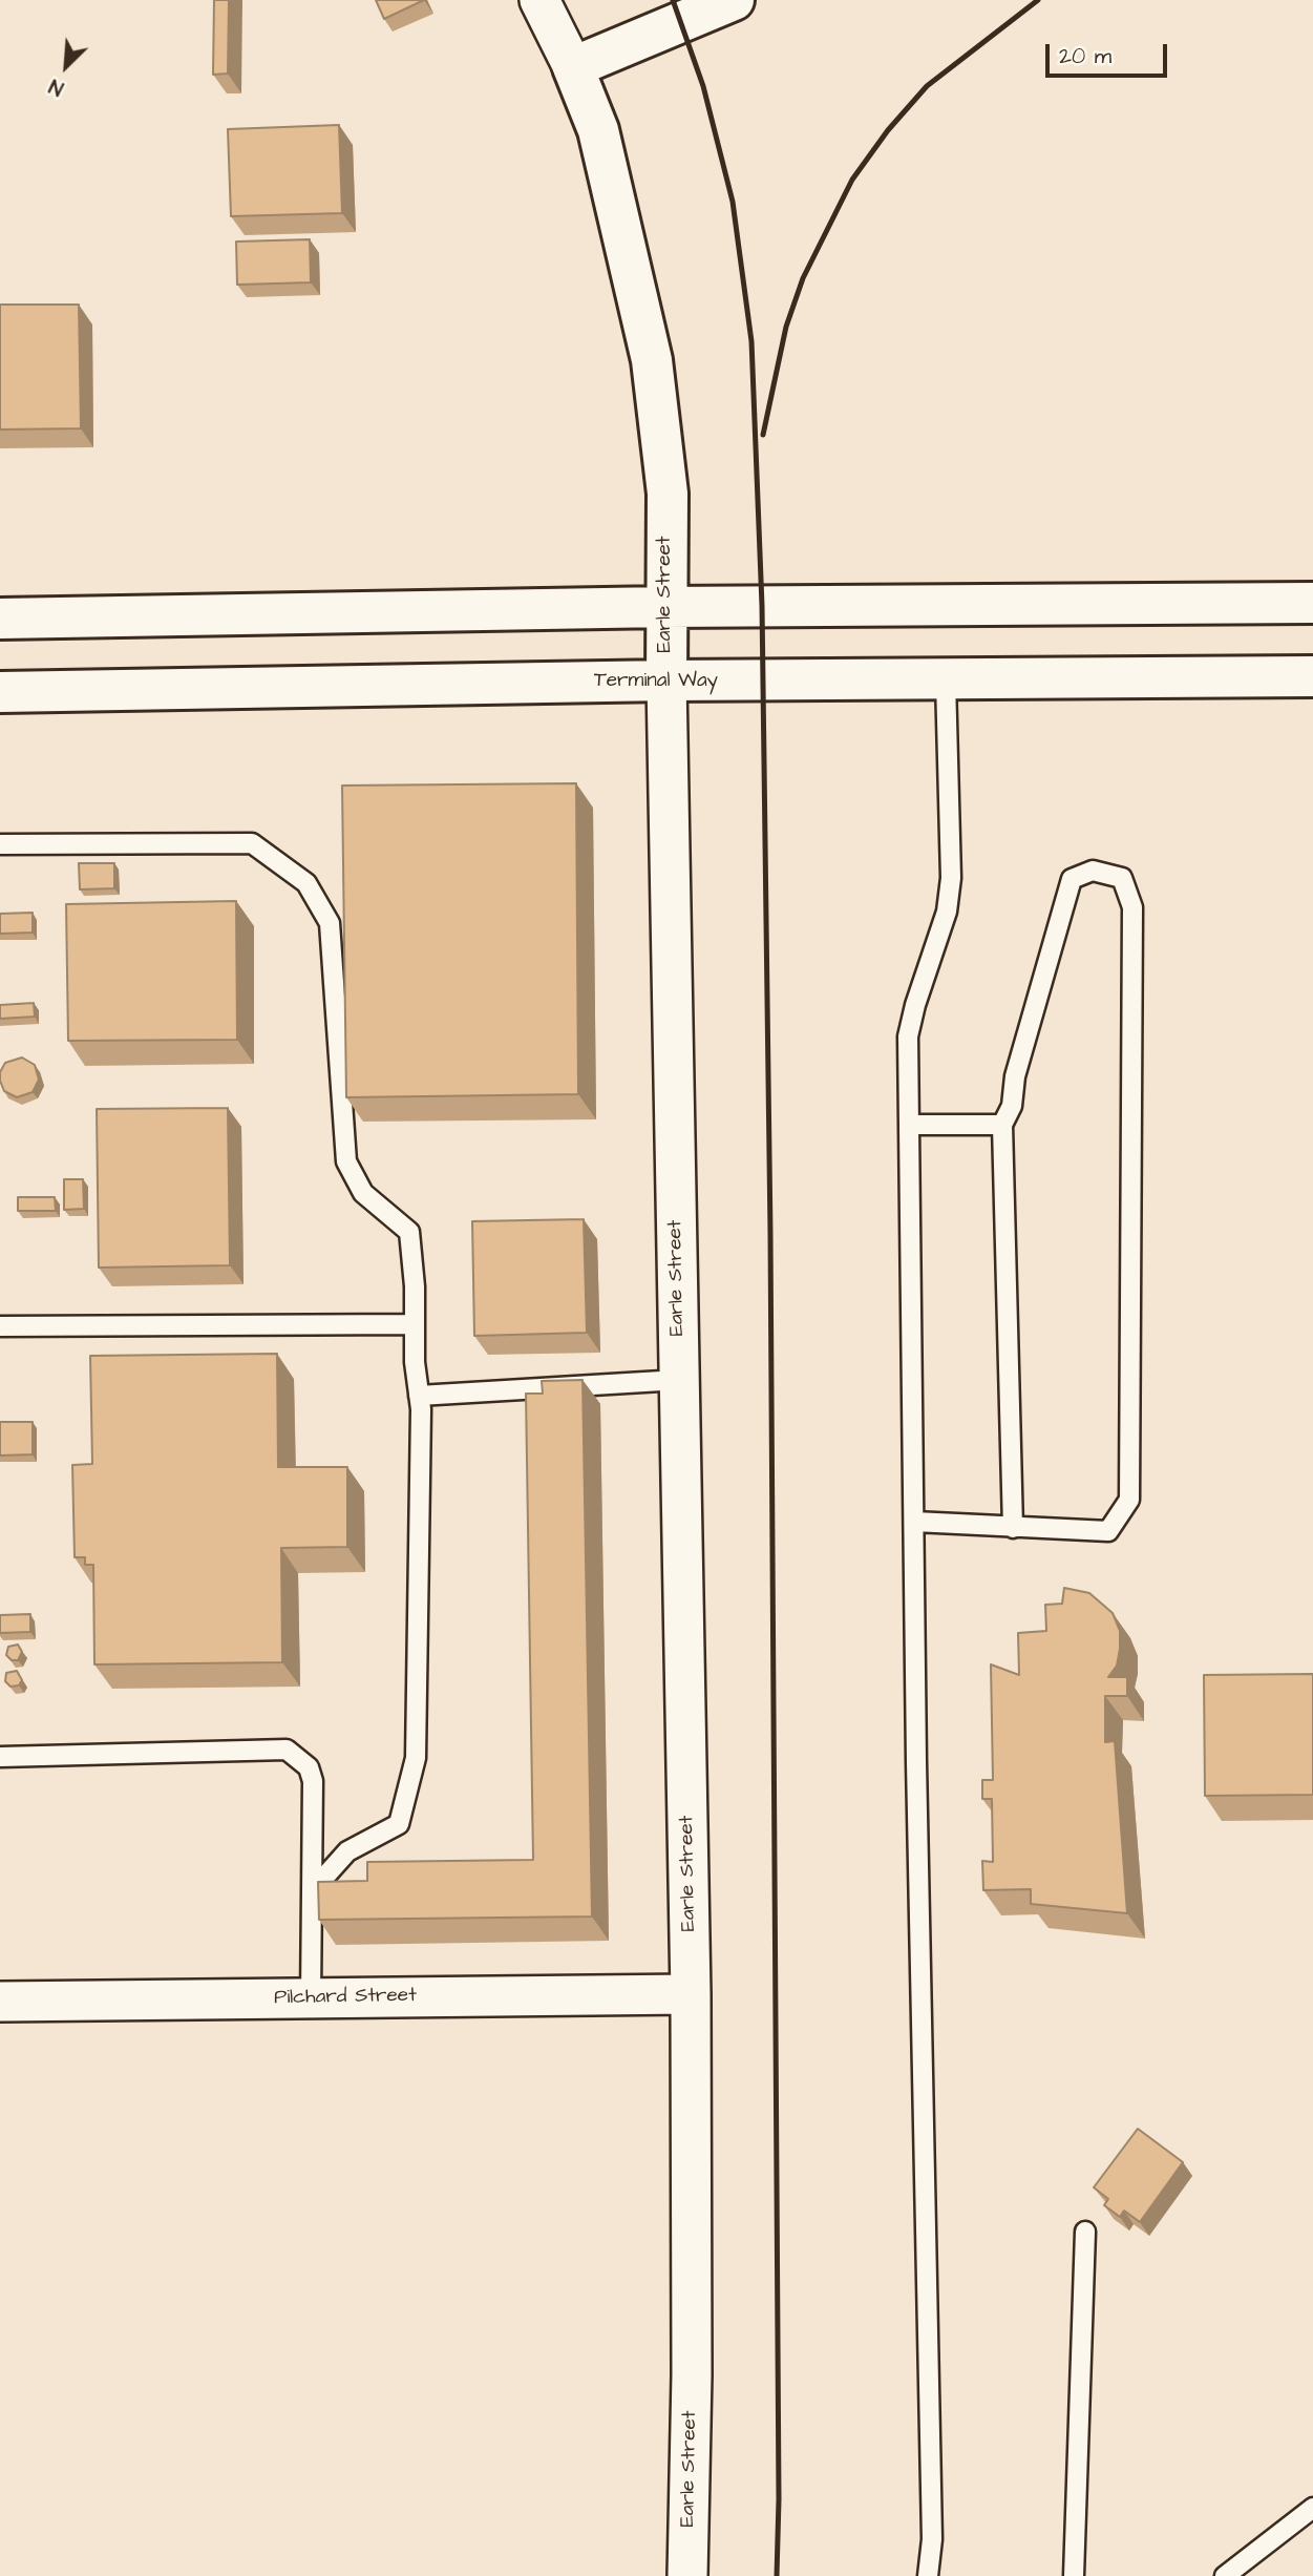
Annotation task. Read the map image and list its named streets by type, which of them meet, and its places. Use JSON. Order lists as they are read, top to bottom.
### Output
{
  "streets": {
    "main road": ["Earle Street", "Terminal Way"],
    "street": ["Pilchard Street"]
  },
  "crossings": [
    ["Earle Street", "Terminal Way"],
    ["Earle Street", "Pilchard Street"]
  ],
  "scale_bar": "20 m",
  "north": "bottom left"
}
